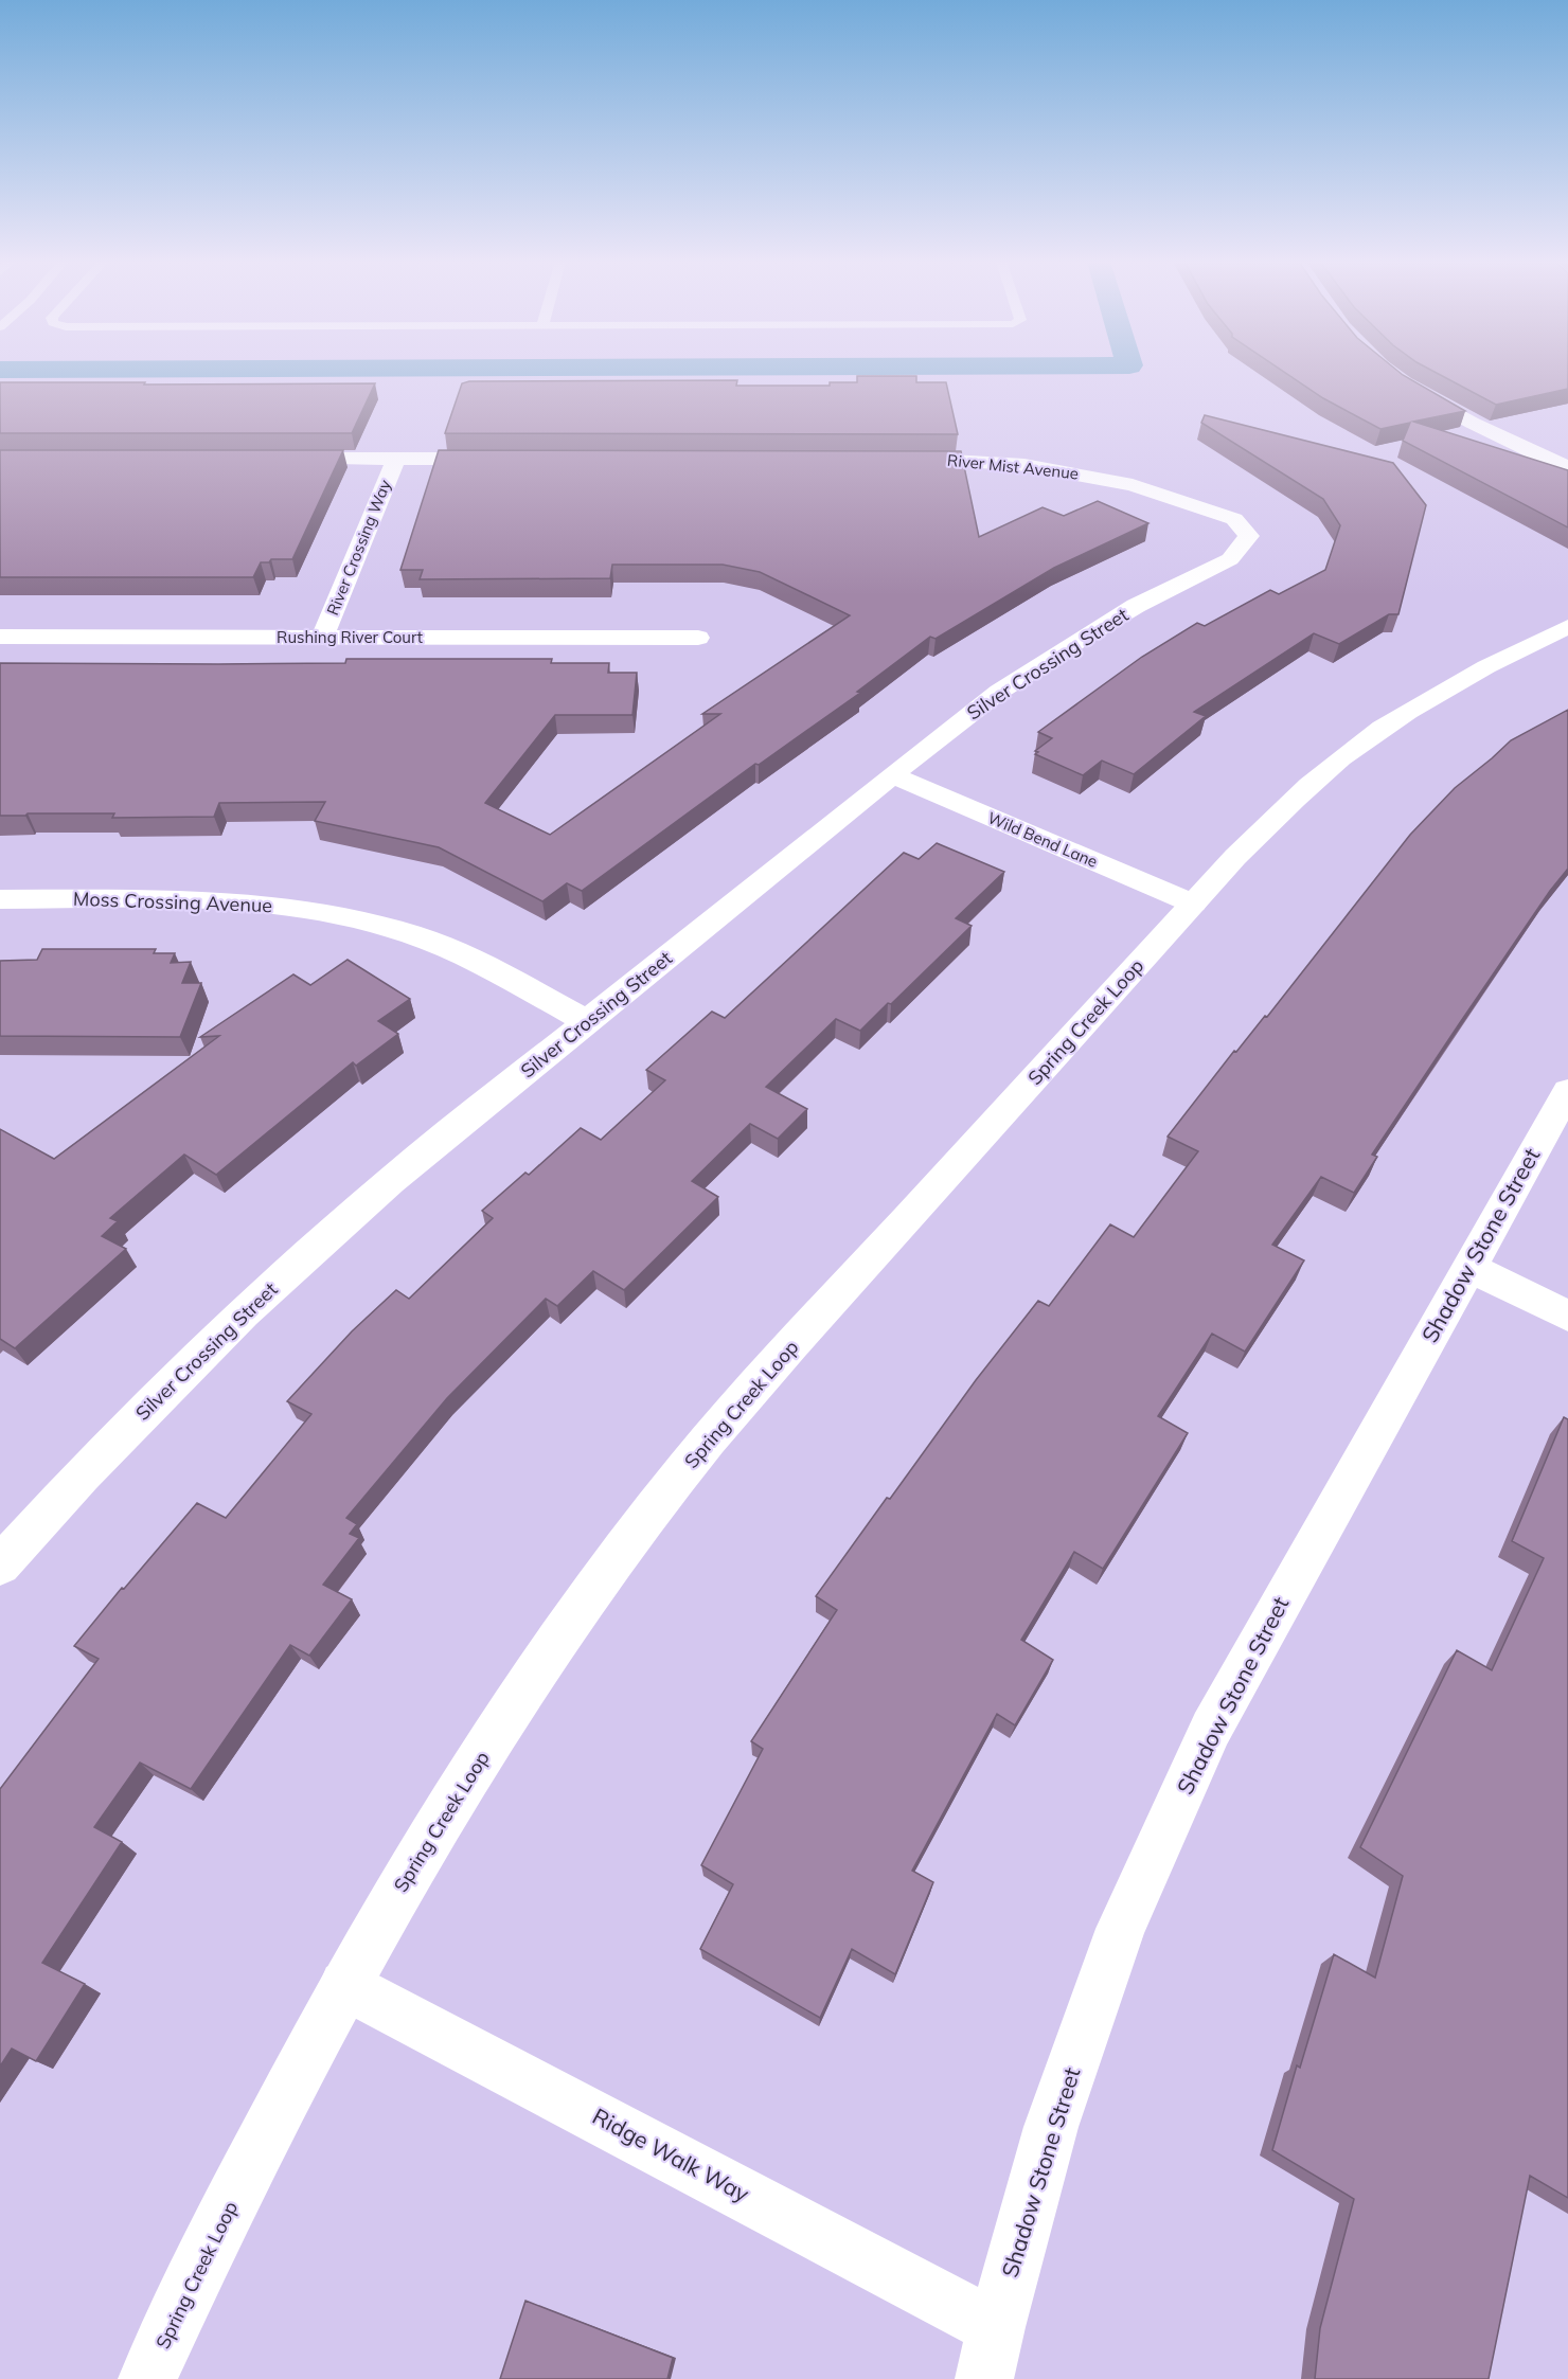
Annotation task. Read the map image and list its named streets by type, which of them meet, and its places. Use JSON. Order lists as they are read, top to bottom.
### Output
{
  "streets": {
    "street": [
      "River Mist Avenue",
      "River Crossing Way",
      "Rushing River Court",
      "Silver Crossing Street",
      "Wild Bend Lane",
      "Moss Crossing Avenue",
      "Spring Creek Loop",
      "Shadow Stone Street",
      "Ridge Walk Way"
    ]
  },
  "crossings": [
    ["River Mist Avenue", "Silver Crossing Street"],
    ["River Crossing Way", "Rushing River Court"],
    ["Silver Crossing Street", "Wild Bend Lane"],
    ["Silver Crossing Street", "Moss Crossing Avenue"],
    ["Wild Bend Lane", "Spring Creek Loop"],
    ["Spring Creek Loop", "Ridge Walk Way"],
    ["Shadow Stone Street", "Ridge Walk Way"]
  ]
}
